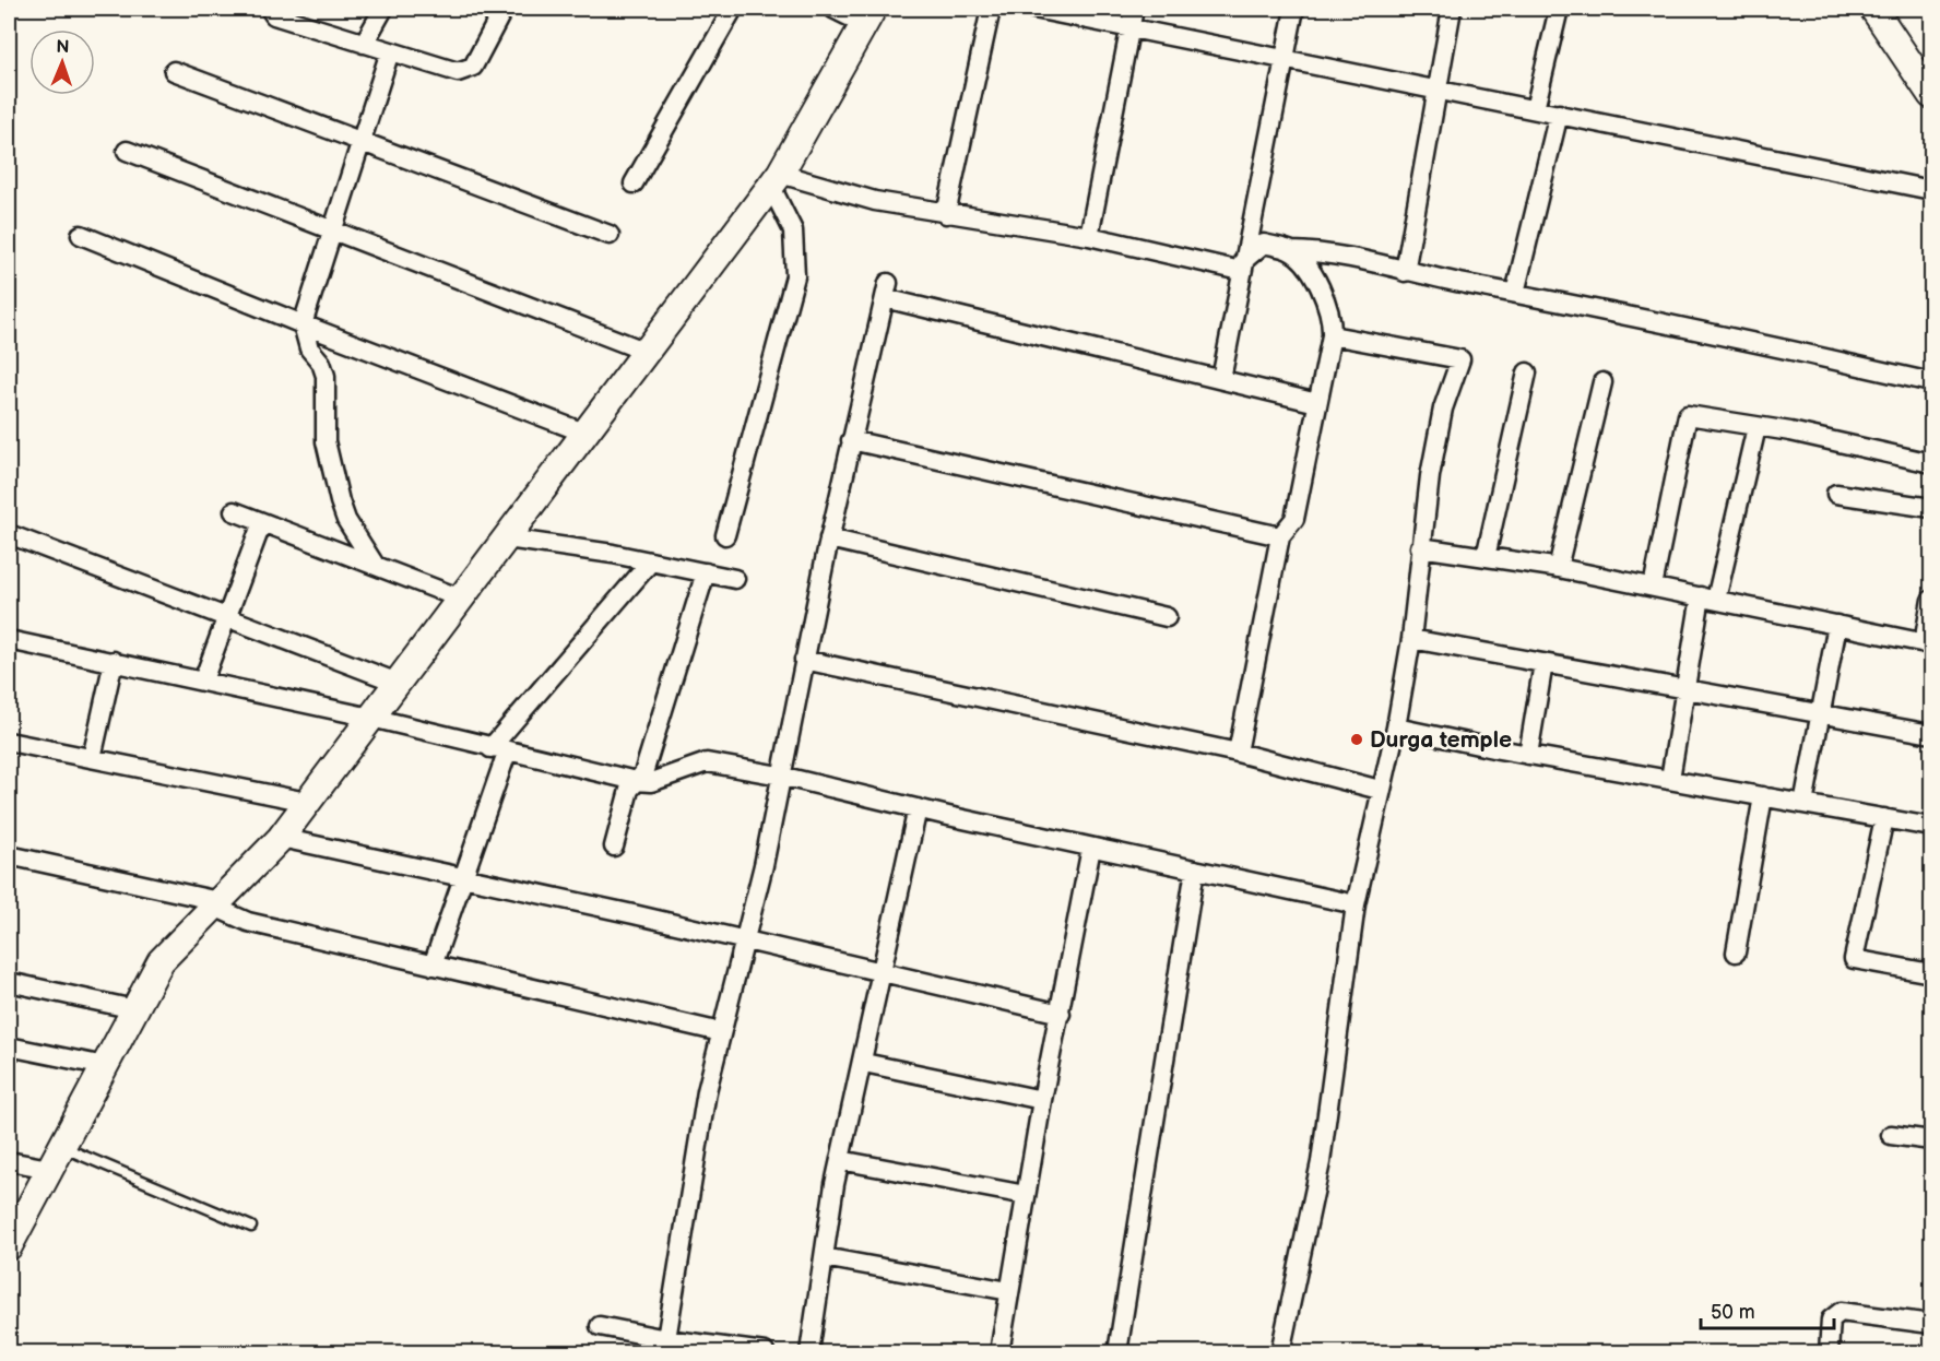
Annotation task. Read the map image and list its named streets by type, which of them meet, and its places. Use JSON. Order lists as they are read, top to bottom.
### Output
{
  "places": ["Durga temple"],
  "scale_bar": "50 m",
  "north": "top"
}
